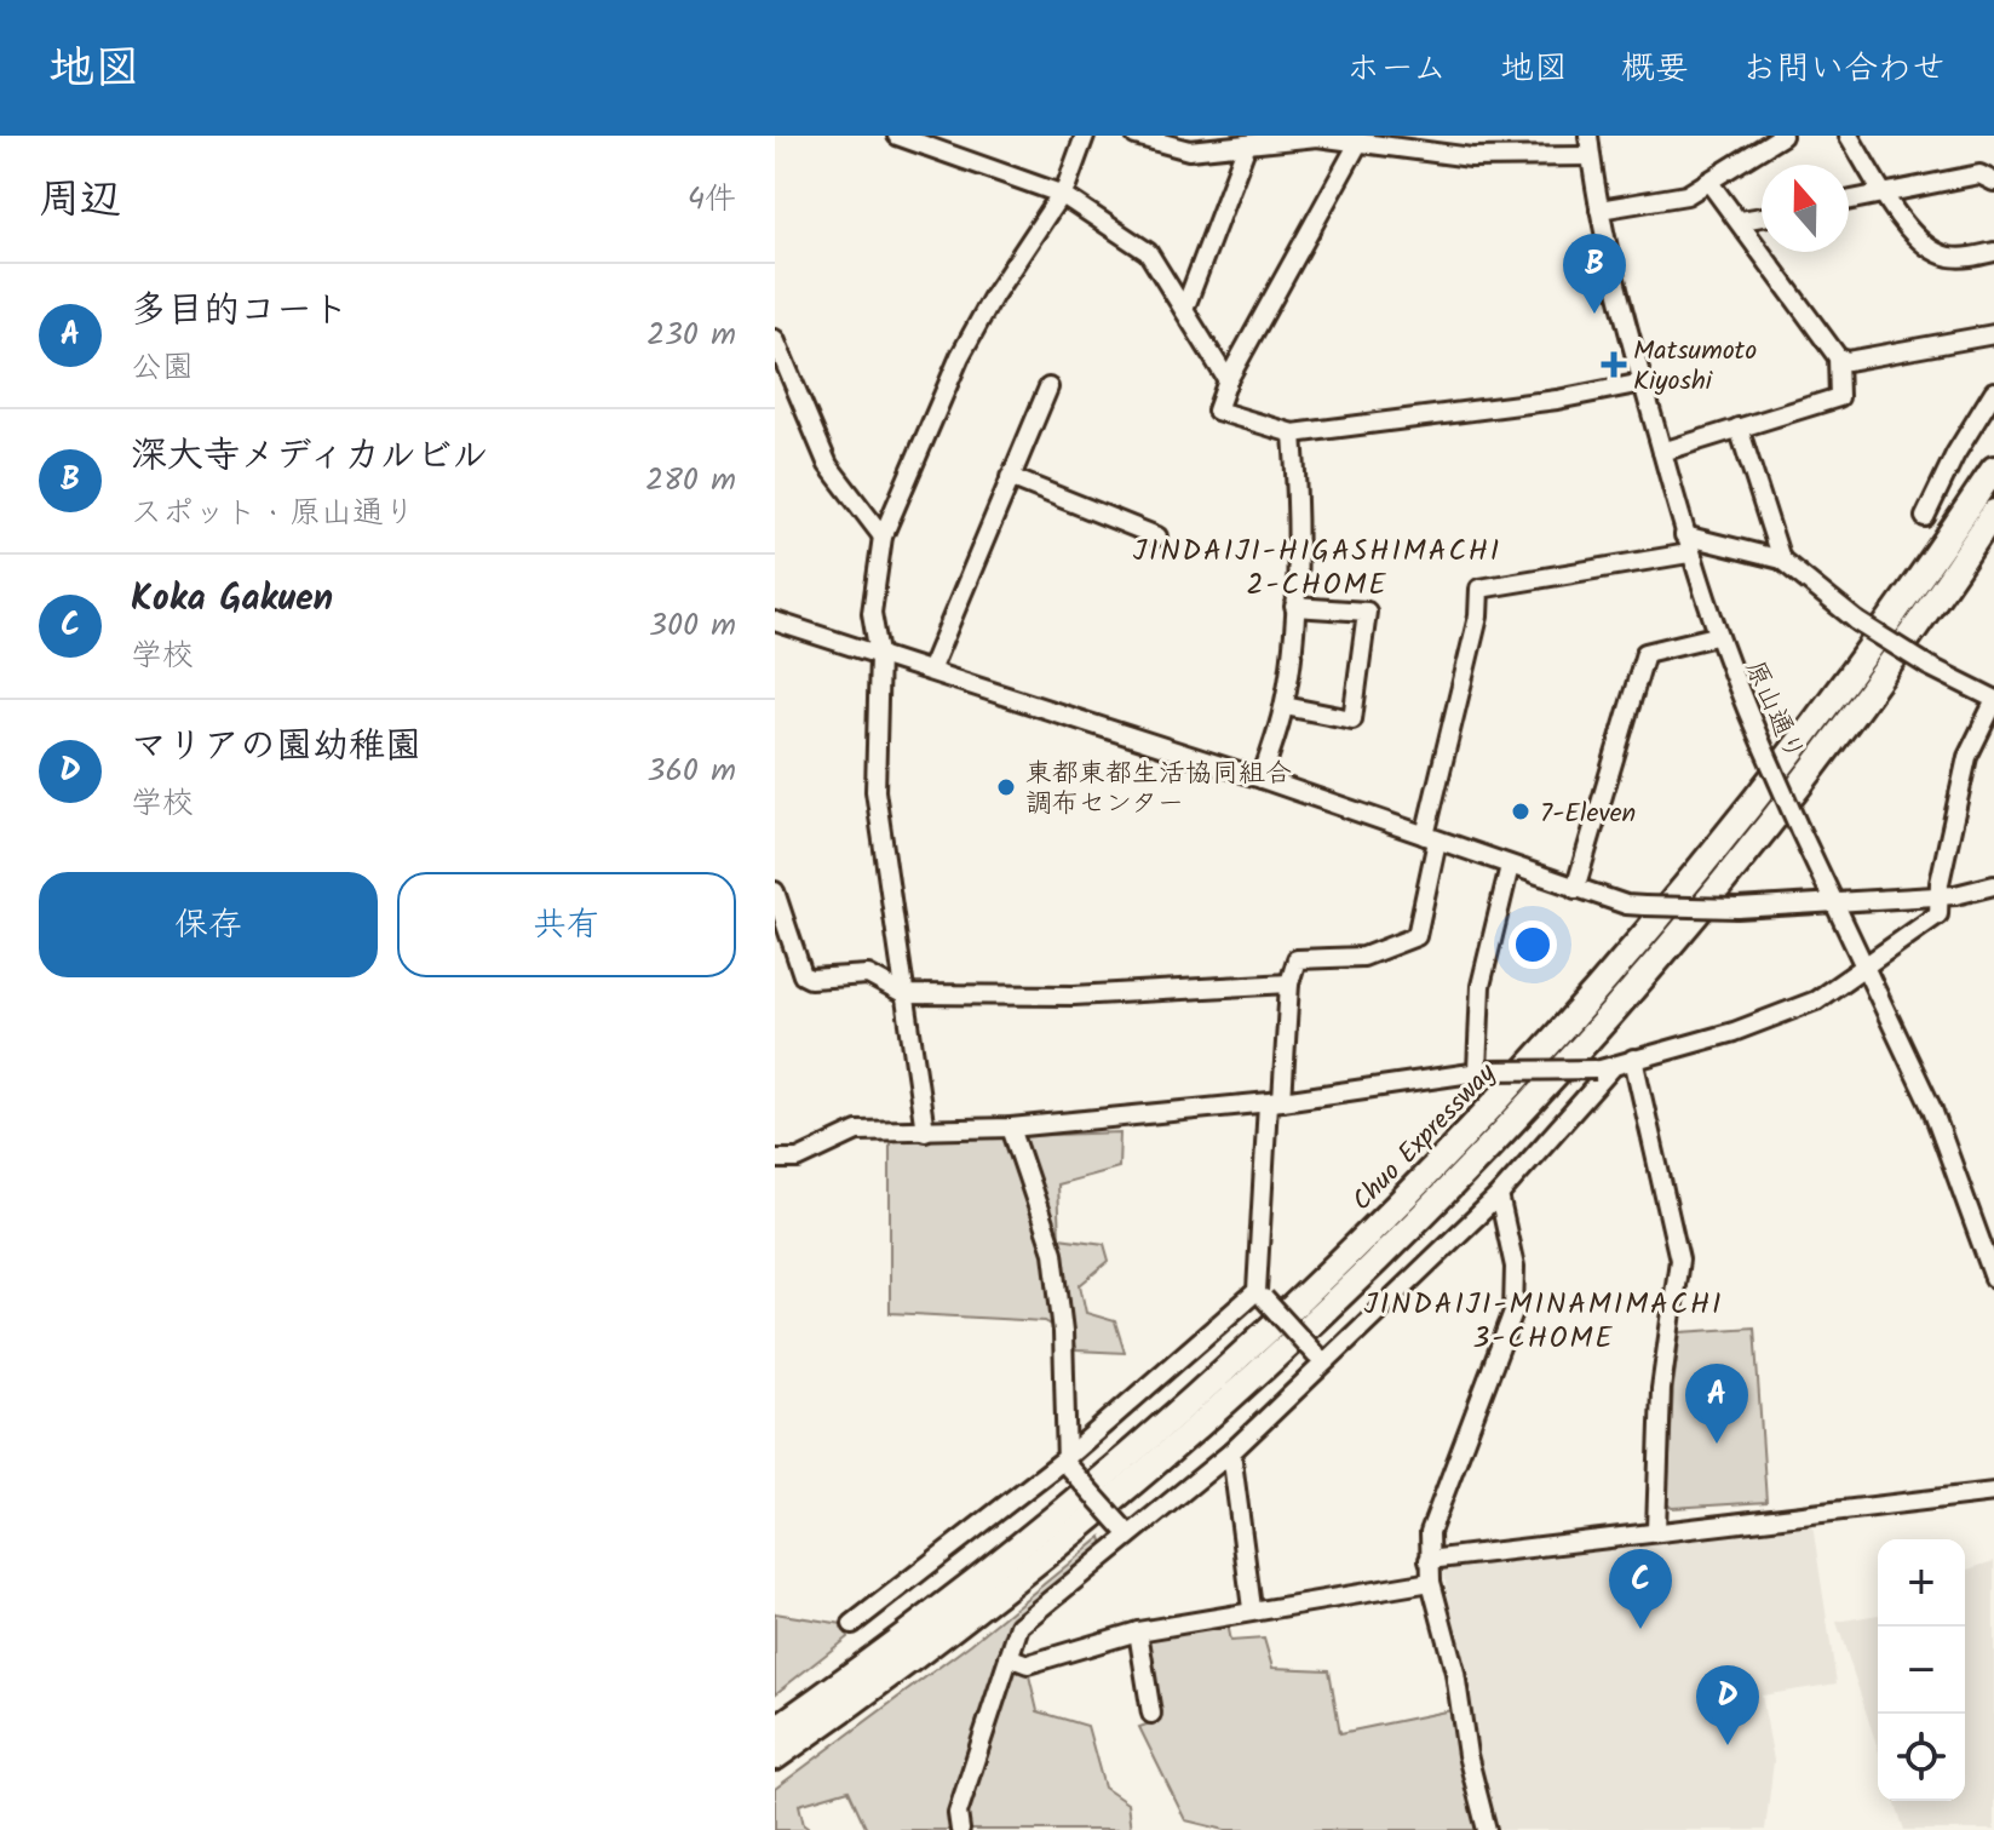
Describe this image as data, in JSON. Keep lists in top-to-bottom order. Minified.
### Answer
{"streets":{"highway":["Chuo Expressway"],"street":["原山通り"]},"districts":["JINDAIJI-HIGASHIMACHI 2-CHOME","JINDAIJI-MINAMIMACHI 3-CHOME"],"places":{"health":["Matsumoto Kiyoshi"],"other":["東都東都生活協同組合 調布センター","7-Eleven"]},"north":"top","page":{"header":"地図","nav":["ホーム","地図","概要","お問い合わせ"],"heading":["周辺","4件"],"pins":["B","A","C","D"],"list":[{"mark":"A","name":"多目的コート","note":"公園","value":"230 m"},{"mark":"B","name":"深大寺メディカルビル","note":"スポット · 原山通り","value":"280 m"},{"mark":"C","name":"Koka Gakuen","note":"学校","value":"300 m"},{"mark":"D","name":"マリアの園幼稚園","note":"学校","value":"360 m"}],"buttons":["保存","共有"],"map_buttons":["+","−"]}}
